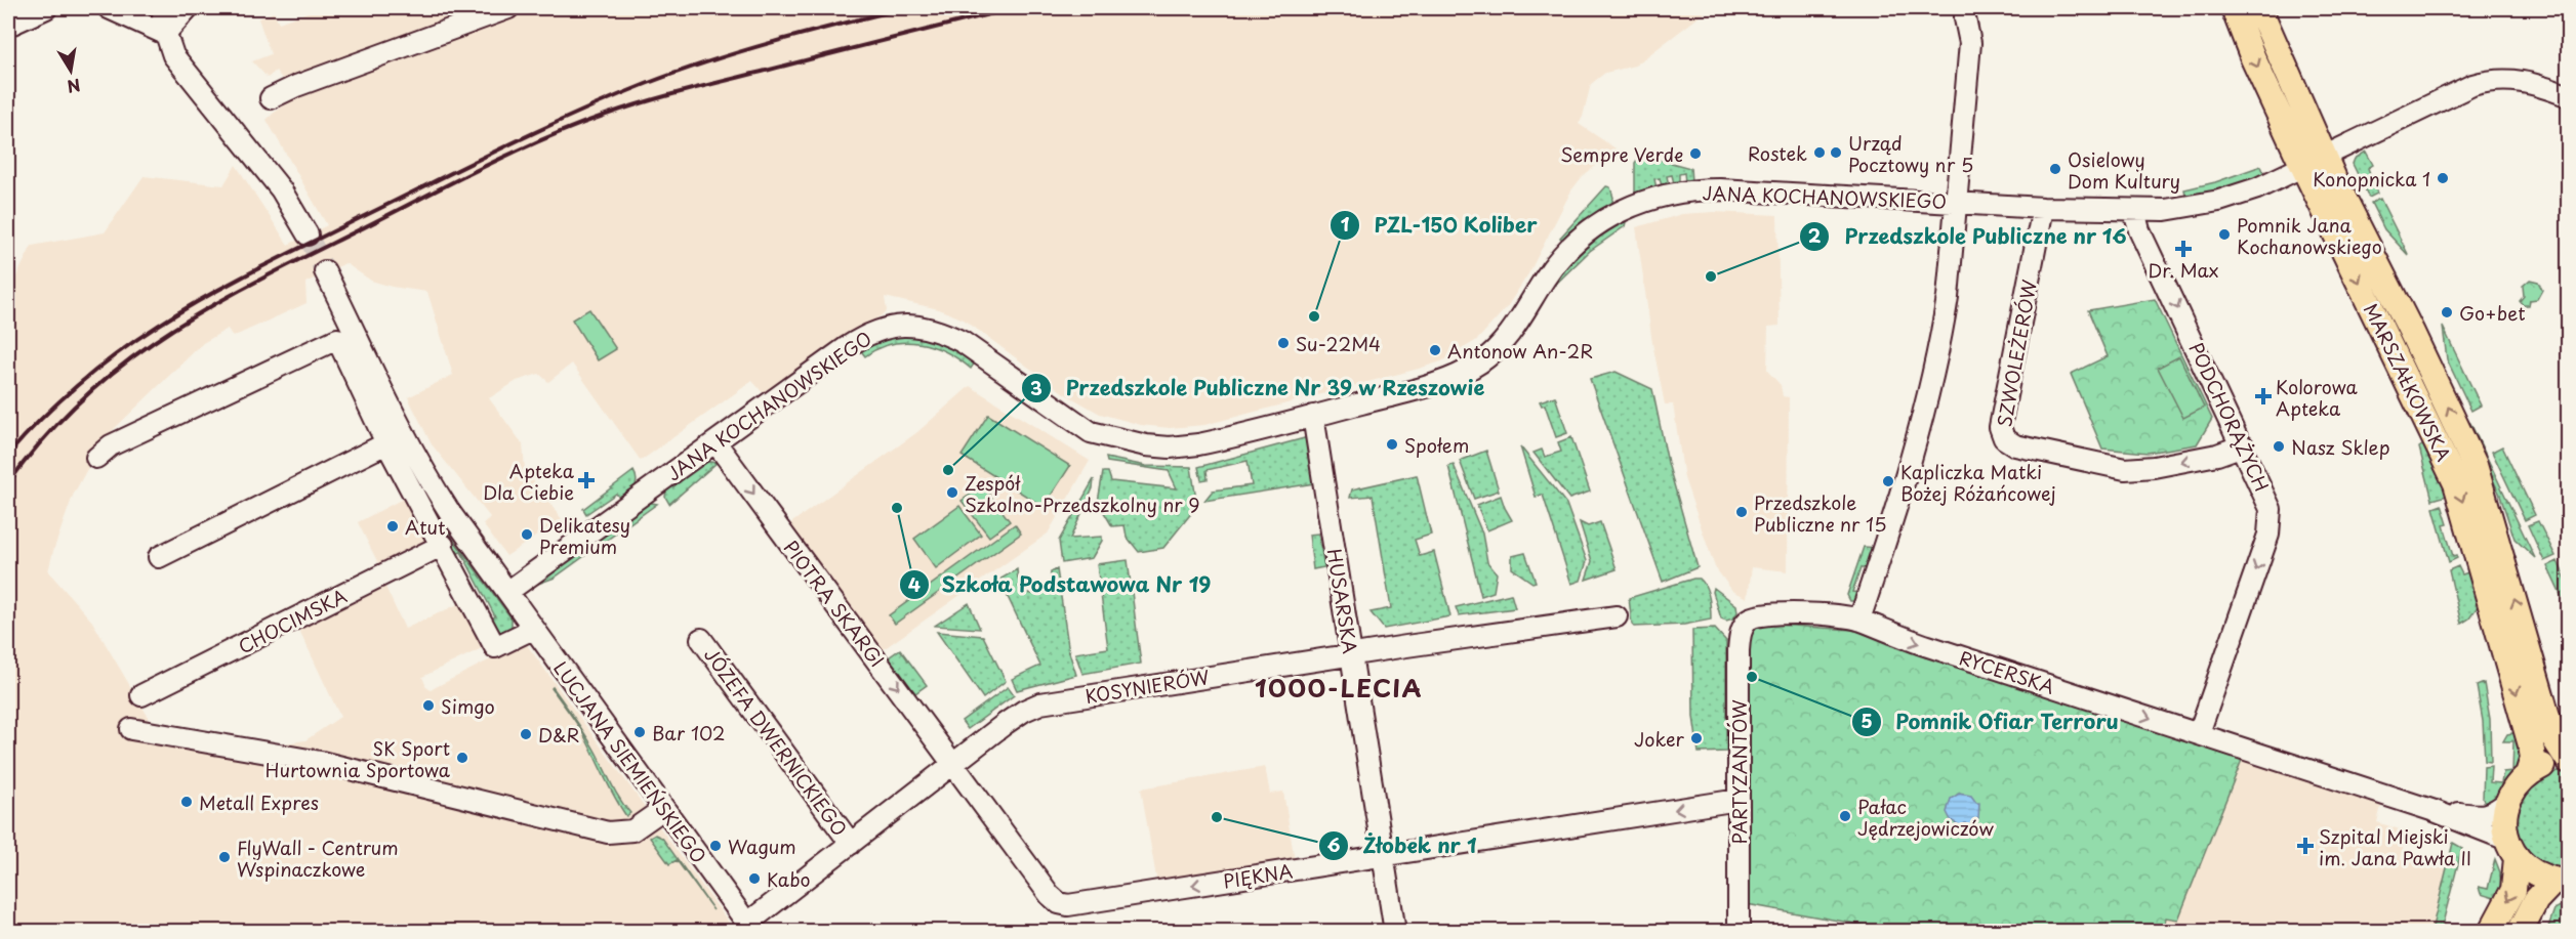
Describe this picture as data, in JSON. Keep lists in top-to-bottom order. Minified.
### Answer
{"streets":{"main road":["MARSZAŁKOWSKA"],"street":["JANA KOCHANOWSKIEGO","SZWOLEŻERÓW","PODCHORĄŻYCH","HUSARSKA","PIOTRA SKARGI","CHOCIMSKA","RYCERSKA","KOSYNIERÓW","JÓZEFA DWERNICKIEGO","LUCJANA SIEMIEŃSKIEGO","PARTYZANTÓW","PIĘKNA"]},"crossings":[["JANA KOCHANOWSKIEGO","SZWOLEŻERÓW"],["JANA KOCHANOWSKIEGO","MARSZAŁKOWSKA"],["JANA KOCHANOWSKIEGO","PODCHORĄŻYCH"],["JANA KOCHANOWSKIEGO","HUSARSKA"],["JANA KOCHANOWSKIEGO","PIOTRA SKARGI"],["JANA KOCHANOWSKIEGO","LUCJANA SIEMIEŃSKIEGO"],["SZWOLEŻERÓW","PODCHORĄŻYCH"],["PODCHORĄŻYCH","RYCERSKA"],["HUSARSKA","KOSYNIERÓW"],["HUSARSKA","PIĘKNA"],["PIOTRA SKARGI","KOSYNIERÓW"],["PIOTRA SKARGI","PIĘKNA"],["RYCERSKA","PARTYZANTÓW"],["KOSYNIERÓW","JÓZEFA DWERNICKIEGO"],["KOSYNIERÓW","LUCJANA SIEMIEŃSKIEGO"],["PARTYZANTÓW","PIĘKNA"]],"one_way":["PODCHORĄŻYCH","PIOTRA SKARGI","RYCERSKA","PIĘKNA"],"districts":["1000-LECIA"],"places":{"other":["Rostek","Urząd Pocztowy nr 5","Sempre Verde","Osielowy Dom Kultury","Konopnicka 1","Pomnik Jana Kochanowskiego","Przedszkole Publiczne nr 16","Go+bet","PZL-150 Koliber","Su-22M4","Antonow An-2R","Społem","Nasz Sklep","Przedszkole Publiczne Nr 39 w Rzeszowie","Kapliczka Matki Bożej Różańcowej","Zespół Szkolno-Przedszkolny nr 9","Szkoła Podstawowa Nr 19","Przedszkole Publiczne nr 15","Atut","Delikatesy Premium","Pomnik Ofiar Terroru","Simgo","Bar 102","D&R","Joker","SK Sport Hurtownia Sportowa","Metall Expres","Pałac Jędrzejowiczów","Żłobek nr 1","Wagum","FlyWall - Centrum Wspinaczkowe","Kabo"],"health":["Dr. Max","Kolorowa Apteka","Apteka Dla Ciebie","Szpital Miejski im. Jana Pawła II"]},"north":"bottom"}
